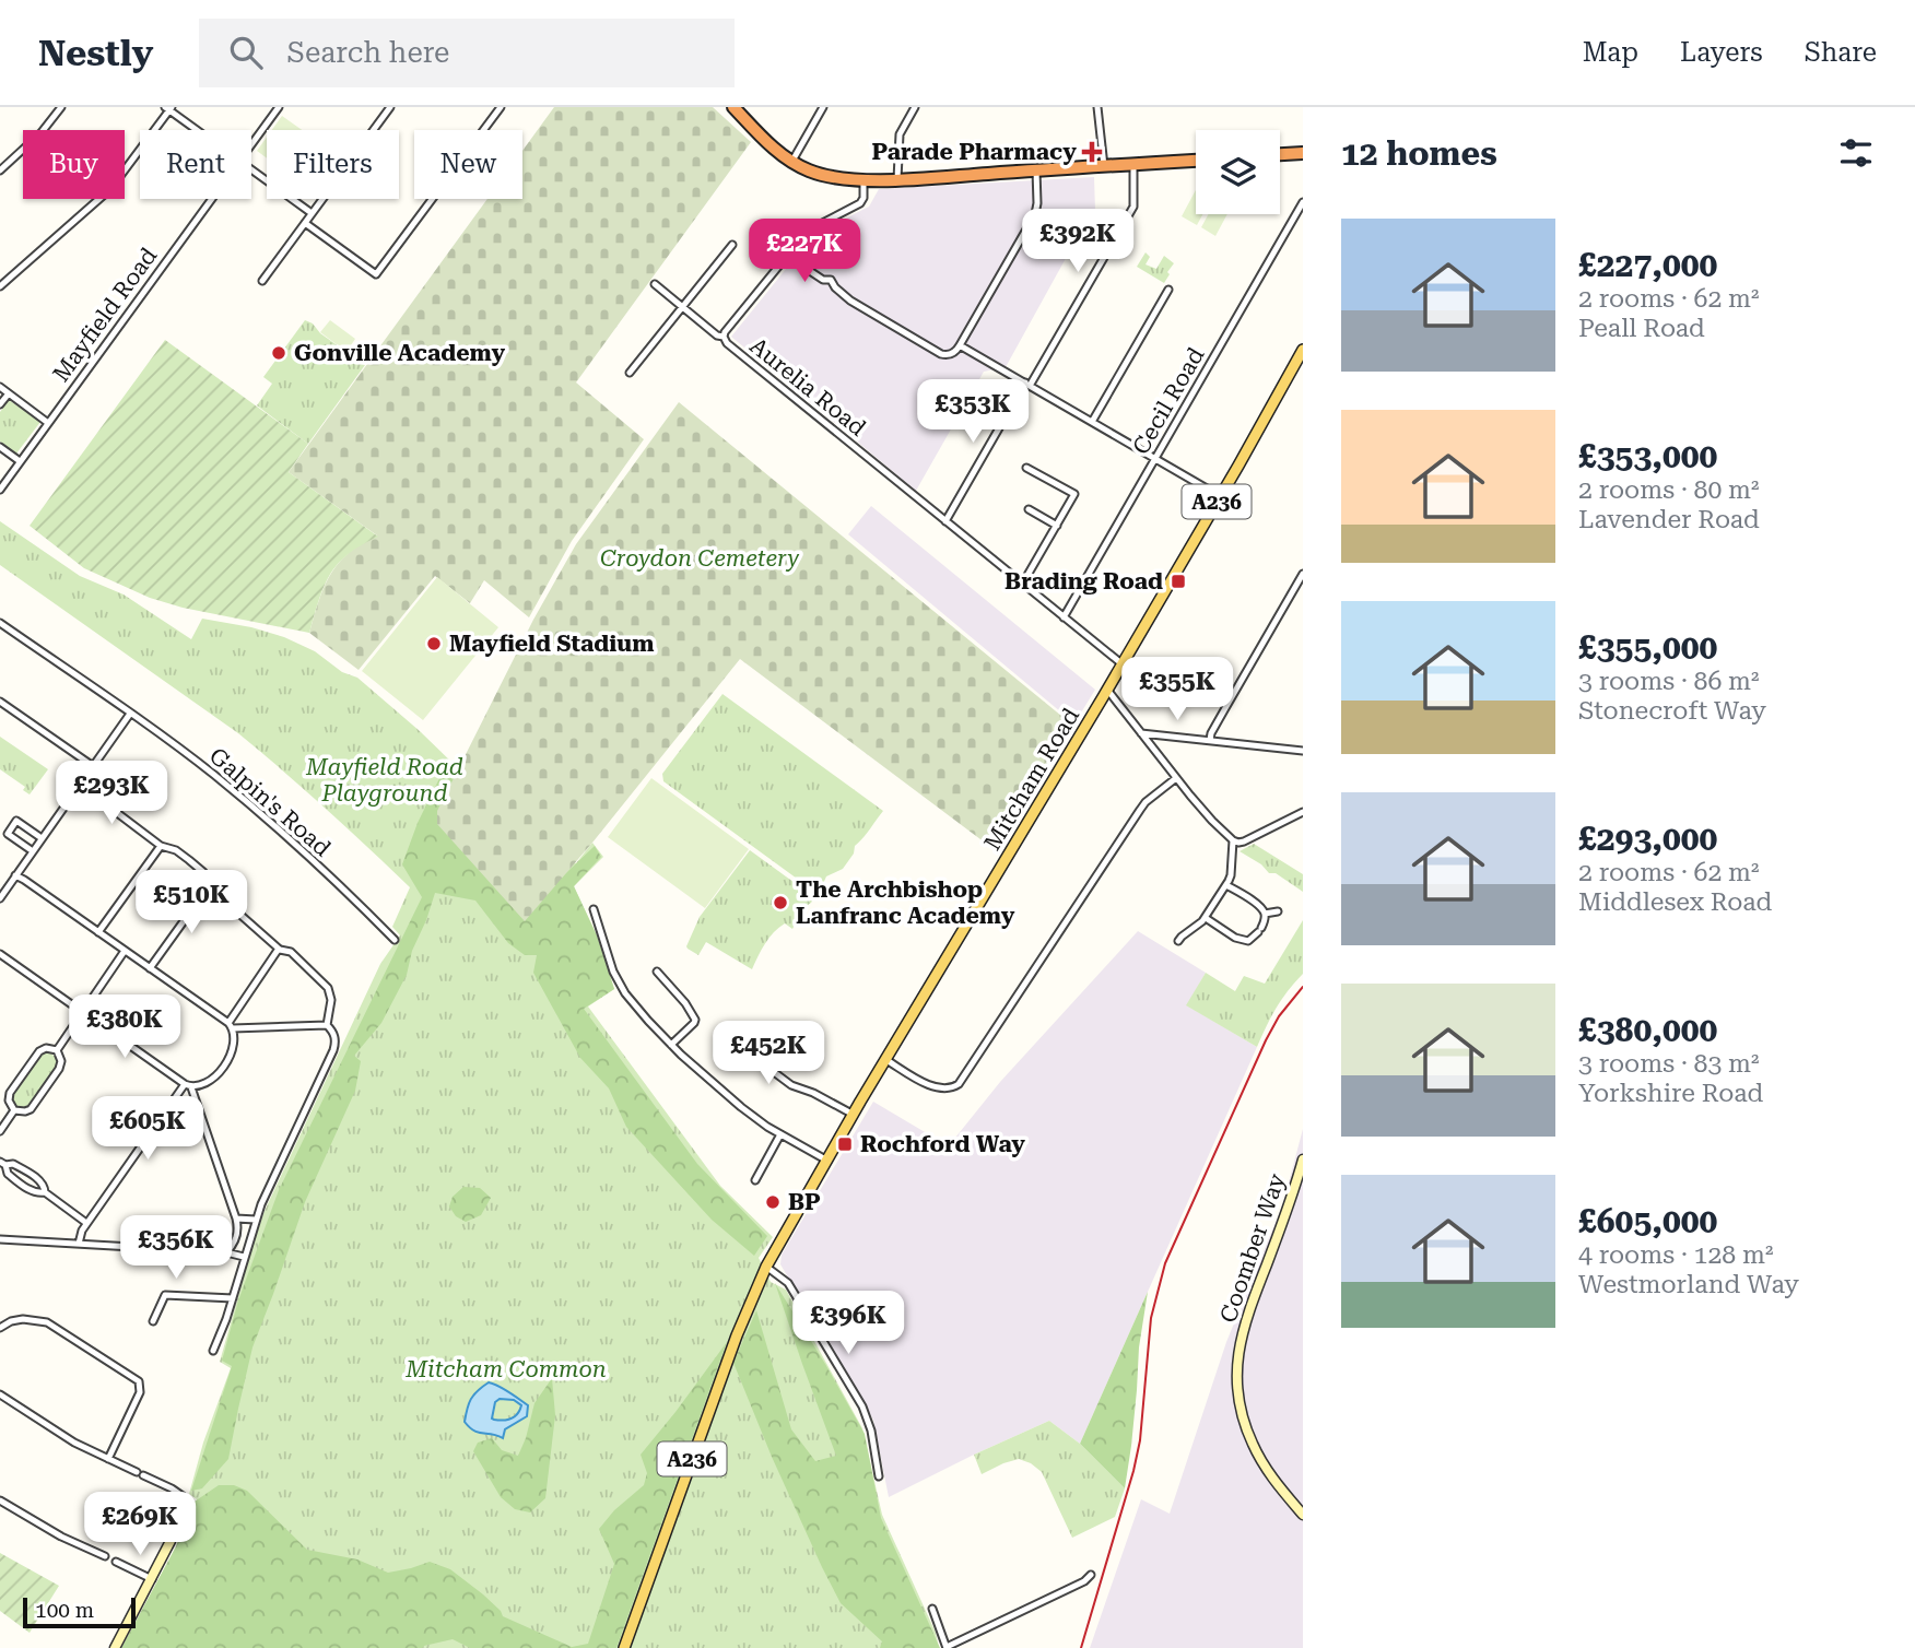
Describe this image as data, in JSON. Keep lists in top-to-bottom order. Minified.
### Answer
{"streets":{"main road":["A236","Mitcham Road"],"street":["Mayfield Road","Aurelia Road","Cecil Road","Galpin's Road","Coomber Way"]},"crossings":[["Aurelia Road","Cecil Road"],["Aurelia Road","Mitcham Road"],["A236","Mitcham Road"]],"parks":["Croydon Cemetery","Mayfield Road Playground","Mitcham Common"],"places":{"health":["Parade Pharmacy"],"other":["Gonville Academy","Mayfield Stadium","The Archbishop Lanfranc Academy","BP"],"transit":["Brading Road","Rochford Way"]},"scale_bar":"100 m","page":{"header":"Nestly","search":"Search here","nav":["Map","Layers","Share"],"heading":"12 homes","chip":["Buy","Rent","Filters","New"],"list":[{"name":"£227,000","note":"2 rooms · 62 m² · Peall Road"},{"name":"£353,000","note":"2 rooms · 80 m² · Lavender Road"},{"name":"£355,000","note":"3 rooms · 86 m² · Stonecroft Way"},{"name":"£293,000","note":"2 rooms · 62 m² · Middlesex Road"},{"name":"£380,000","note":"3 rooms · 83 m² · Yorkshire Road"},{"name":"£605,000","note":"4 rooms · 128 m² · Westmorland Way"}],"price":["£392K","£227K","£353K","£355K","£293K","£510K","£380K","£452K","£605K","£356K","£396K","£269K"],"scale":"100 m"}}
